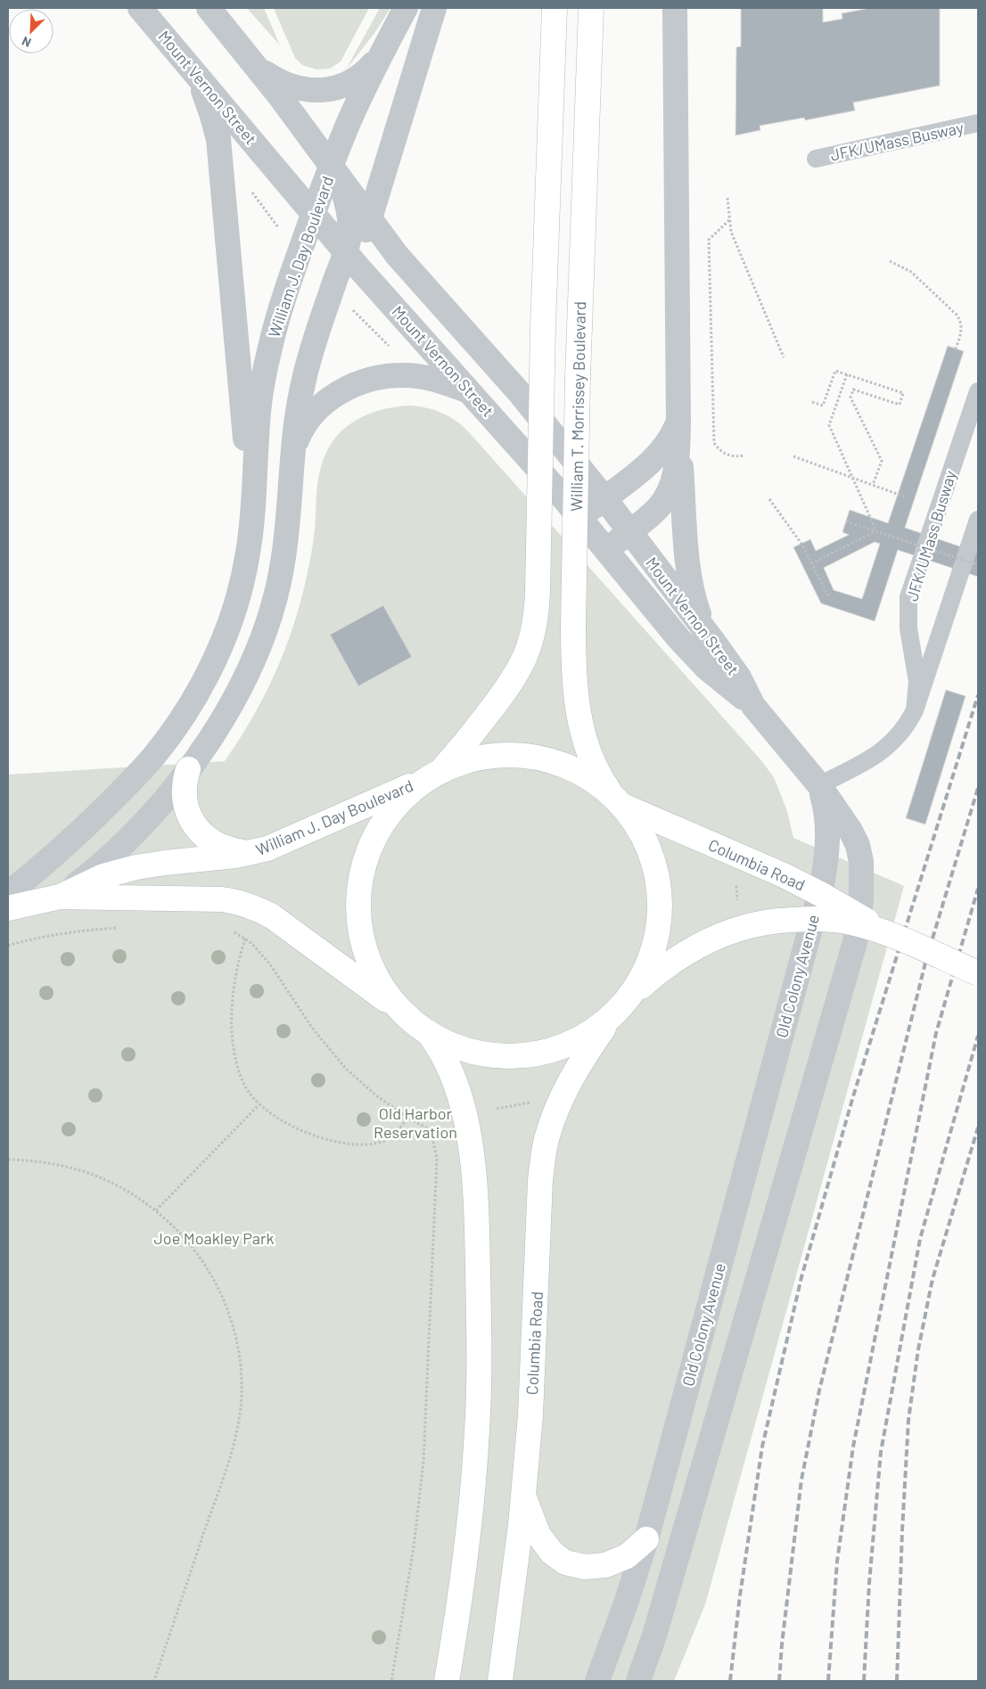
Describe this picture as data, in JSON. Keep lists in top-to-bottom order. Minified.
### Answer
{"streets":{"main road":["William J. Day Boulevard","William T. Morrissey Boulevard","Columbia Road"],"street":["Mount Vernon Street","Old Colony Avenue"],"lane":["JFK/UMass Busway"]},"crossings":[["Mount Vernon Street","JFK/UMass Busway"],["Mount Vernon Street","William J. Day Boulevard"],["Mount Vernon Street","William T. Morrissey Boulevard"],["Mount Vernon Street","Old Colony Avenue"],["JFK/UMass Busway","Old Colony Avenue"],["William J. Day Boulevard","William T. Morrissey Boulevard"],["William J. Day Boulevard","Columbia Road"],["William T. Morrissey Boulevard","Columbia Road"]],"parks":["Old Harbor Reservation","Joe Moakley Park"],"north":"bottom left"}
